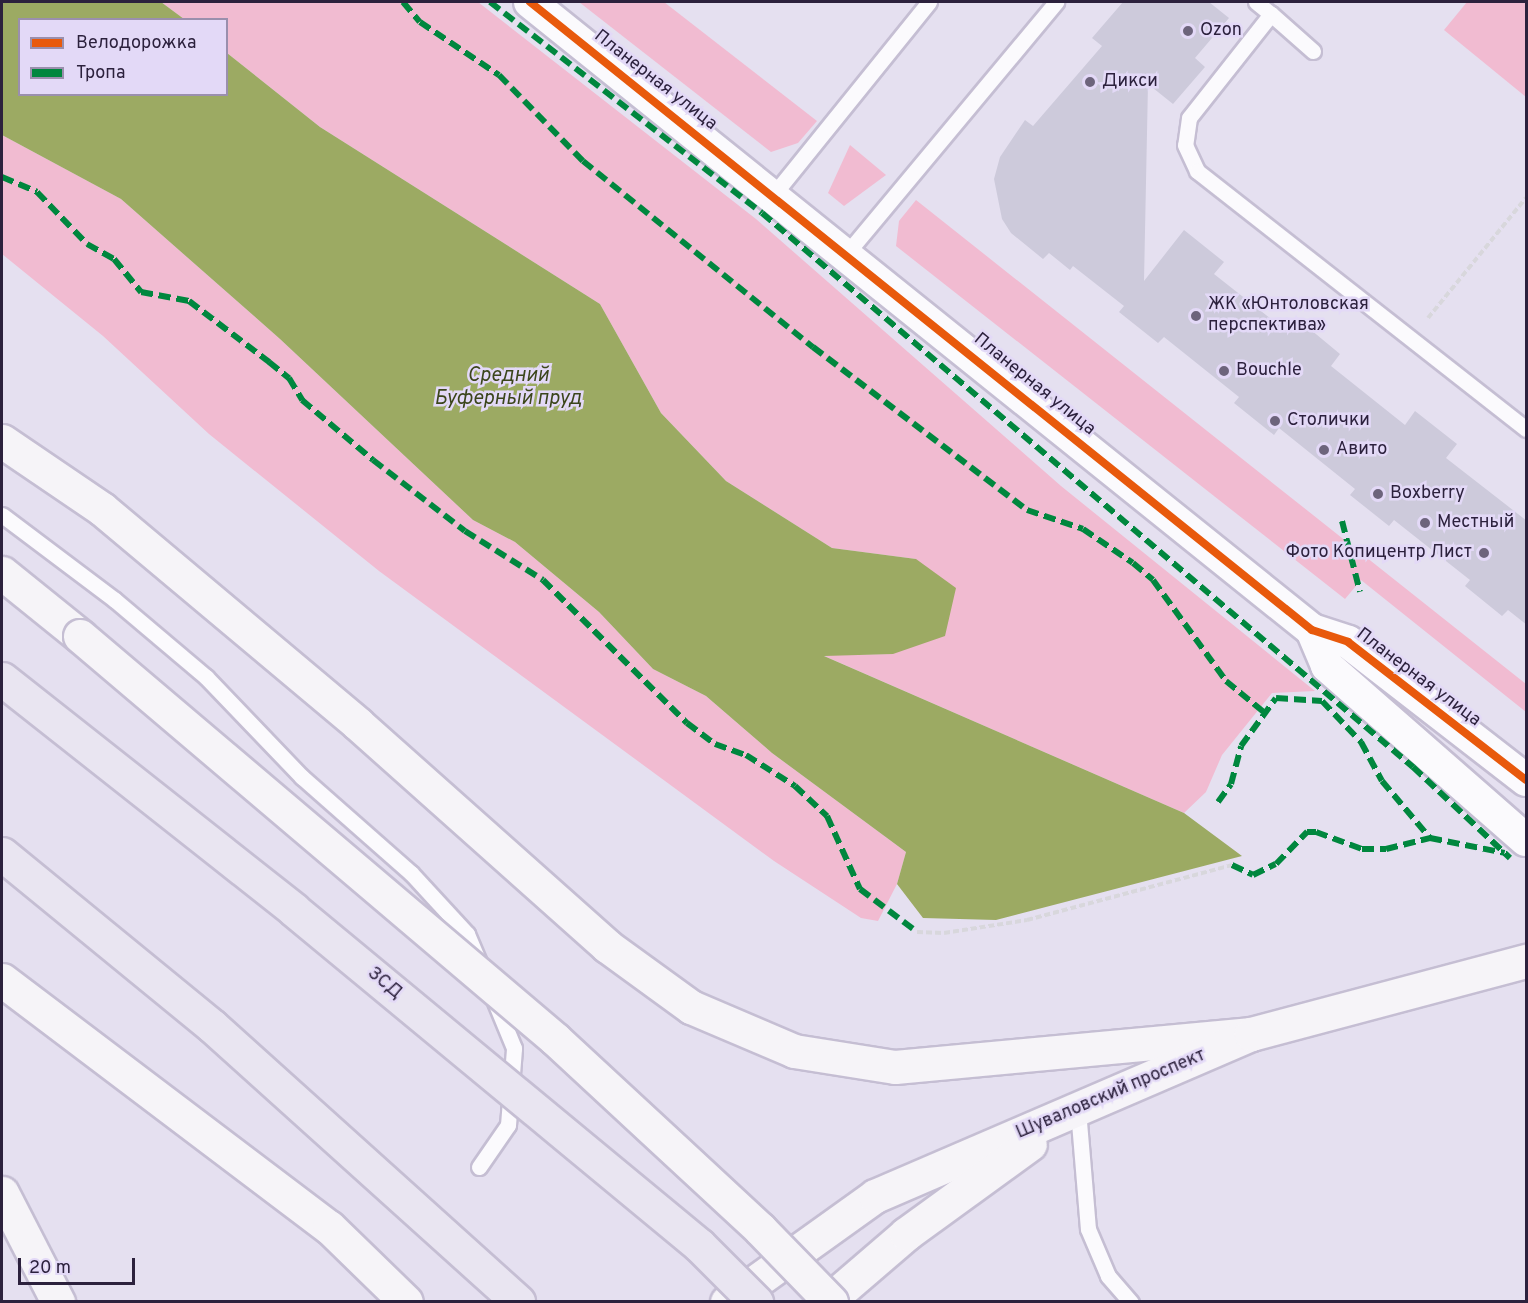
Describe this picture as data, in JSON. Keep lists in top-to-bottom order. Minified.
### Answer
{"streets":{"highway":["ЗСД"],"main road":["Шуваловский проспект"],"street":["Планерная улица"]},"water":["Средний Буферный пруд"],"places":["Ozon","Дикси","ЖК «Юнтоловская перспектива»","Bouchle","Столички","Авито","Boxberry","Местный","Фото Копицентр Лист"],"legend":["Велодорожка","Тропа"],"scale_bar":"20 m"}
